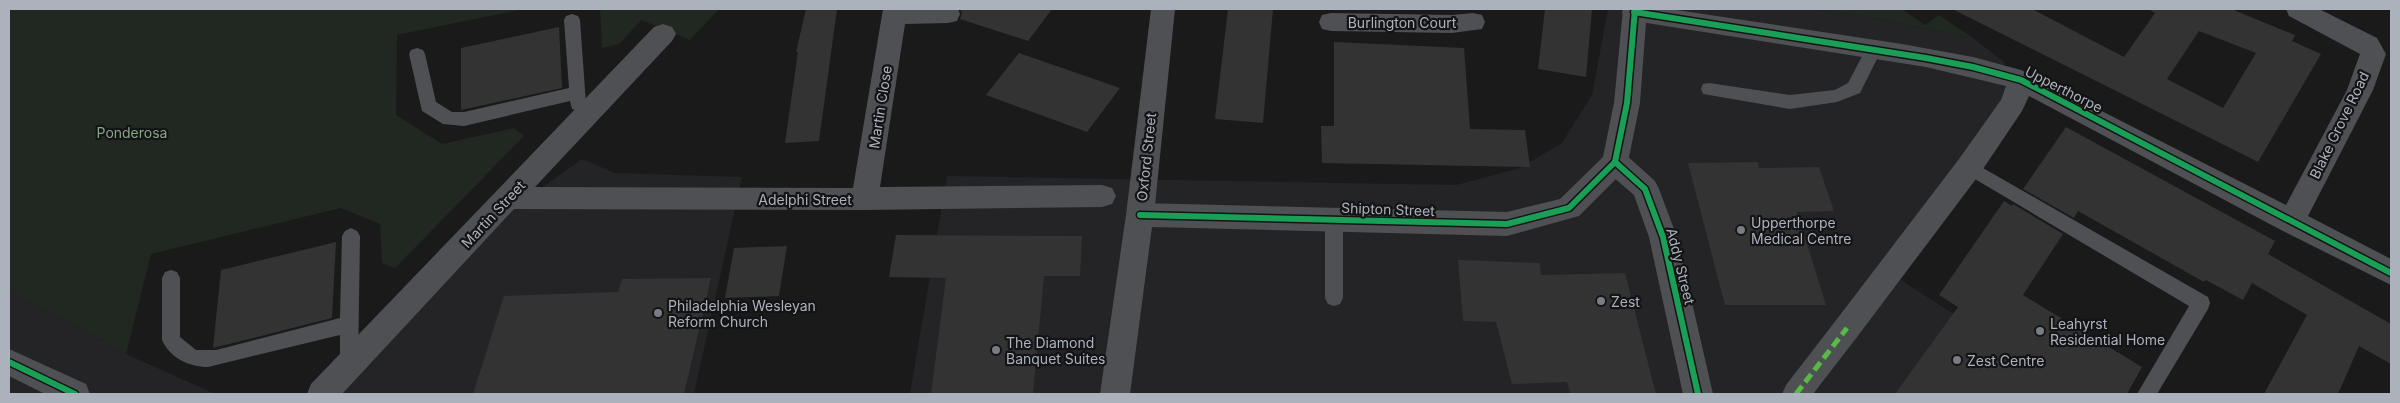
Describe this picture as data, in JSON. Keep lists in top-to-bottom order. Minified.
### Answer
{"streets":{"street":["Burlington Court","Upperthorpe","Martin Close","Blake Grove Road","Oxford Street","Adelphi Street","Shipton Street","Martin Street","Addy Street"]},"crossings":[["Upperthorpe","Blake Grove Road"],["Martin Close","Adelphi Street"],["Oxford Street","Shipton Street"],["Adelphi Street","Martin Street"],["Shipton Street","Addy Street"]],"parks":["Ponderosa"],"places":["Upperthorpe Medical Centre","Zest","Philadelphia Wesleyan Reform Church","Leahyrst Residential Home","The Diamond Banquet Suites","Zest Centre"]}
